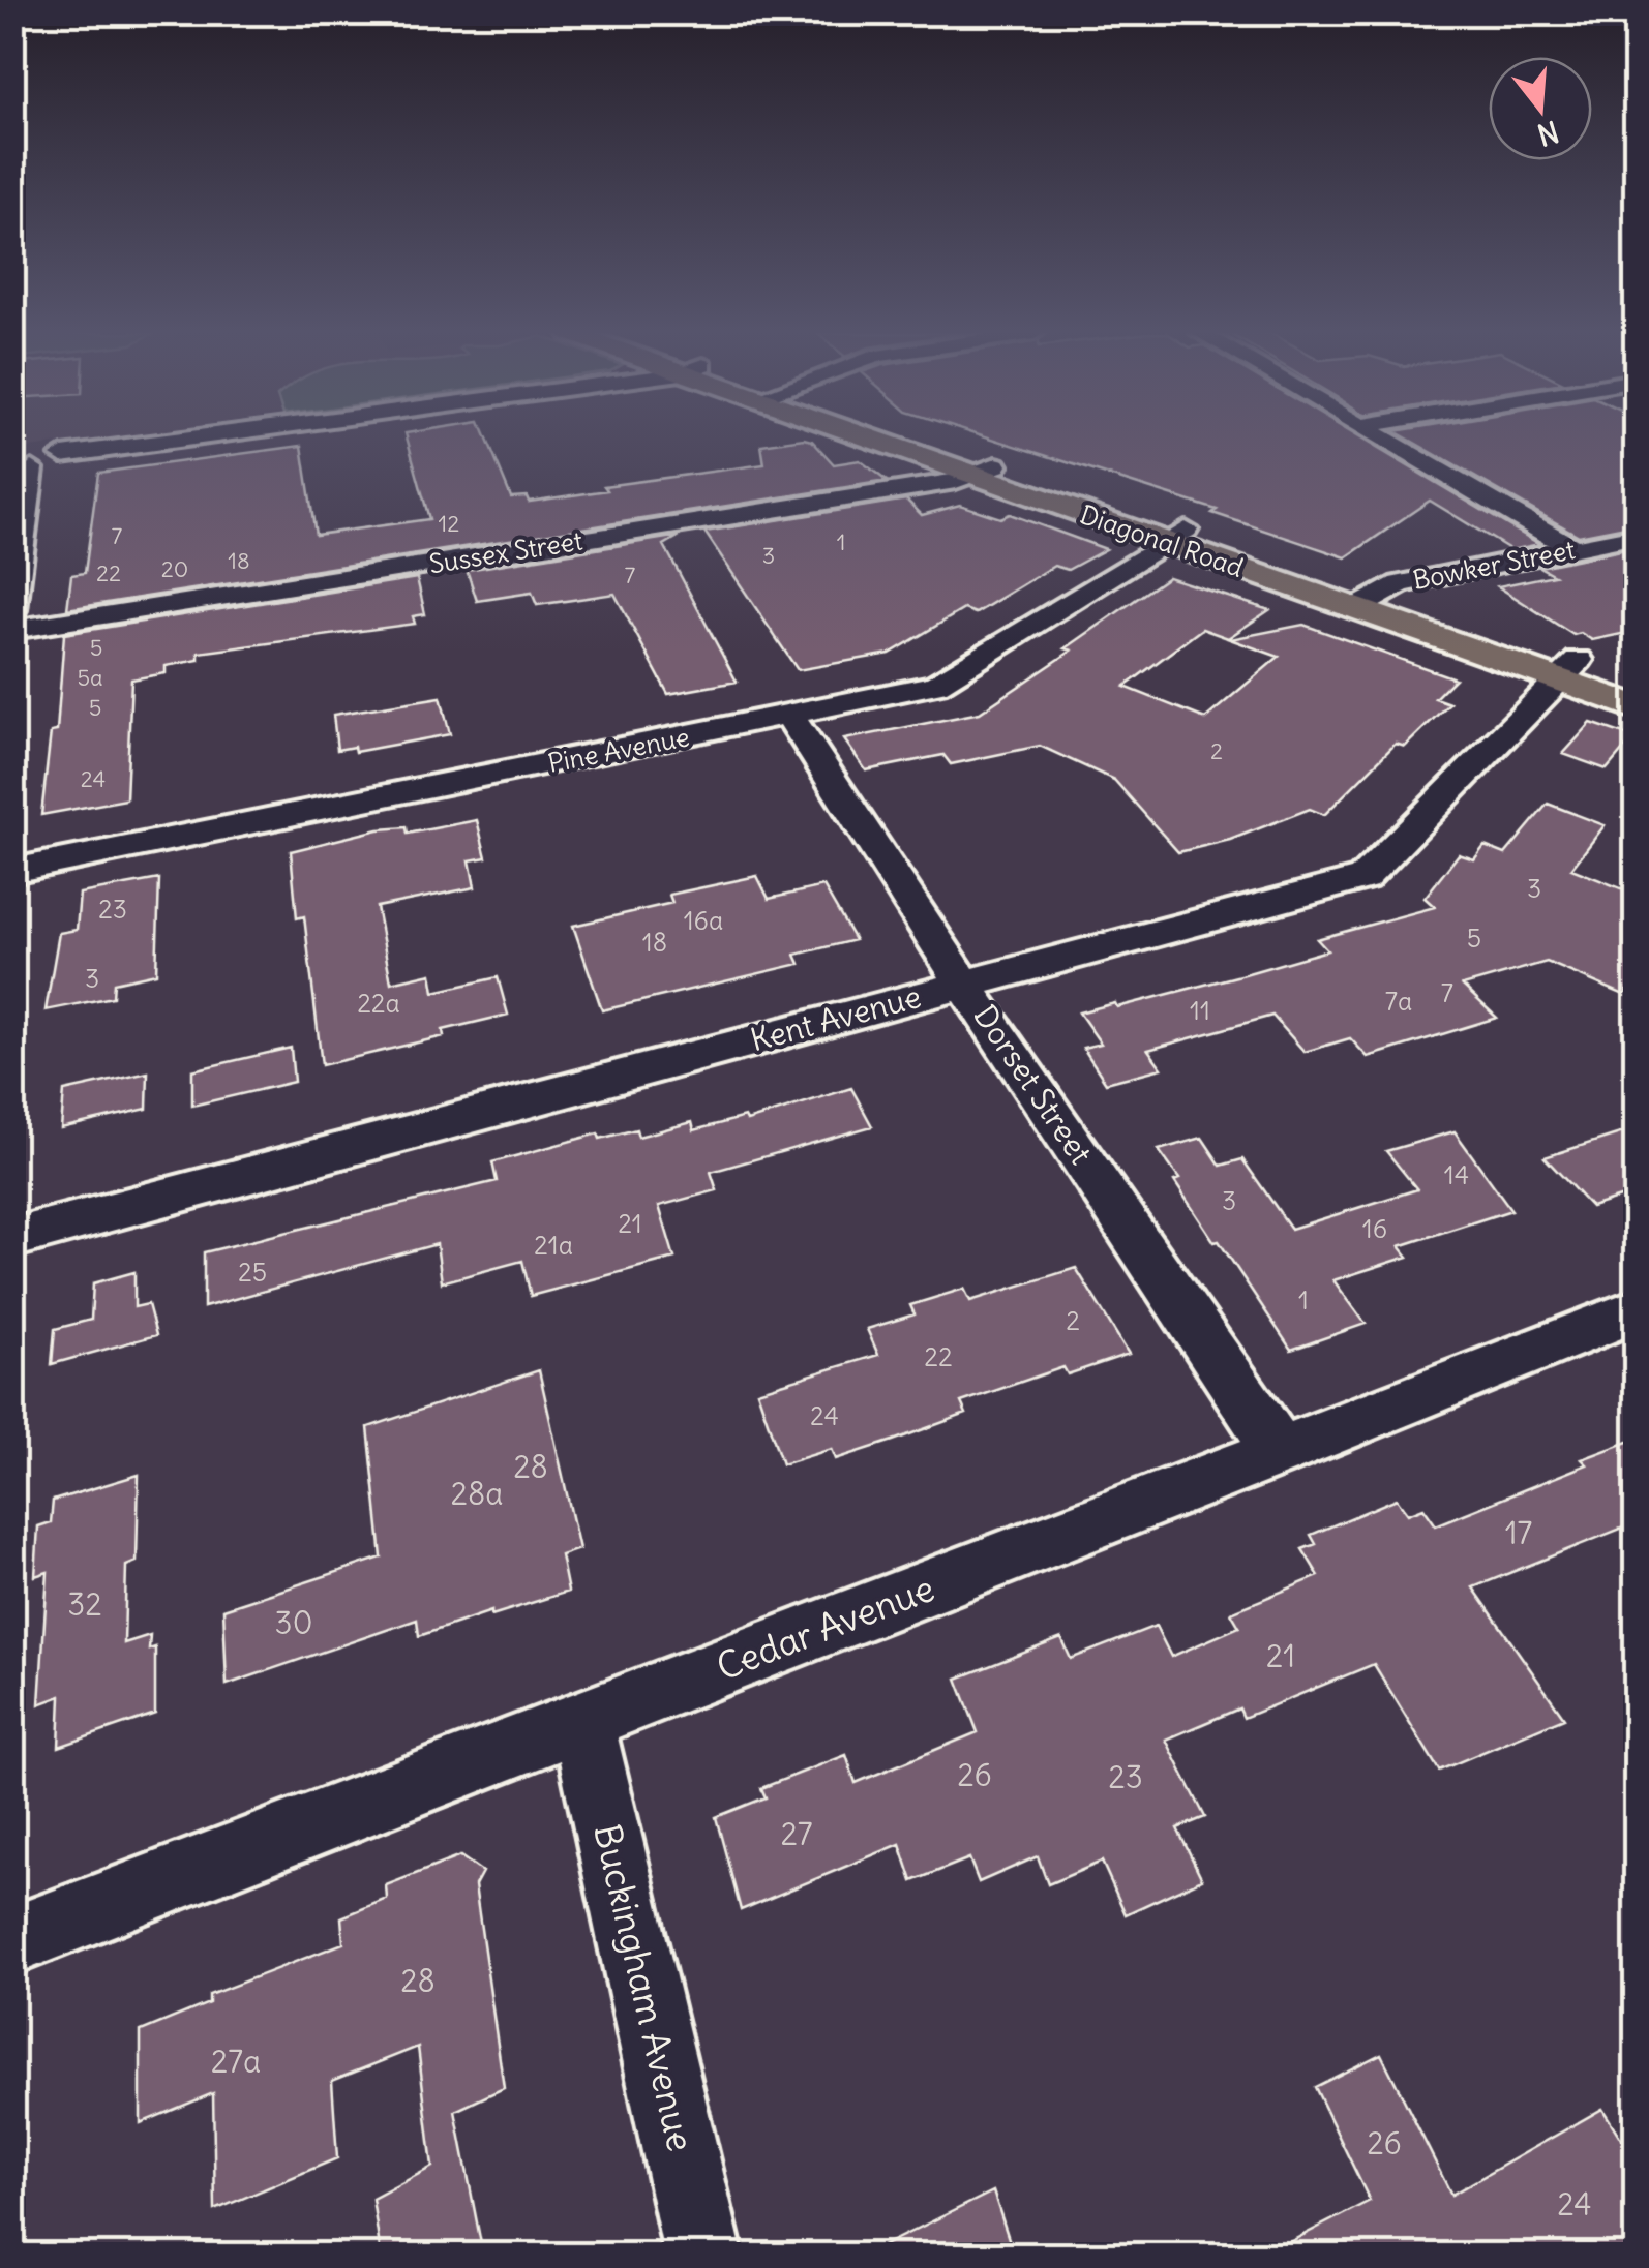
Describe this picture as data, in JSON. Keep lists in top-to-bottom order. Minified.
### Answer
{"streets":{"main road":["Diagonal Road"],"street":["Sussex Street","Bowker Street","Pine Avenue","Kent Avenue","Dorset Street","Cedar Avenue","Buckingham Avenue"]},"crossings":[["Diagonal Road","Sussex Street"],["Diagonal Road","Bowker Street"],["Diagonal Road","Pine Avenue"],["Diagonal Road","Kent Avenue"],["Pine Avenue","Dorset Street"],["Kent Avenue","Dorset Street"],["Dorset Street","Cedar Avenue"],["Cedar Avenue","Buckingham Avenue"]],"house_numbers":["12","7","1","3","18","20","22","7","5","5a","5","2","24","3","23","16a","5","18","3","7","7a","22a","11","14","3","21","16","21a","25","1","2","22","24","28","28a","17","32","30","21","26","23","27","28","27a","26","24"],"north":"bottom"}
